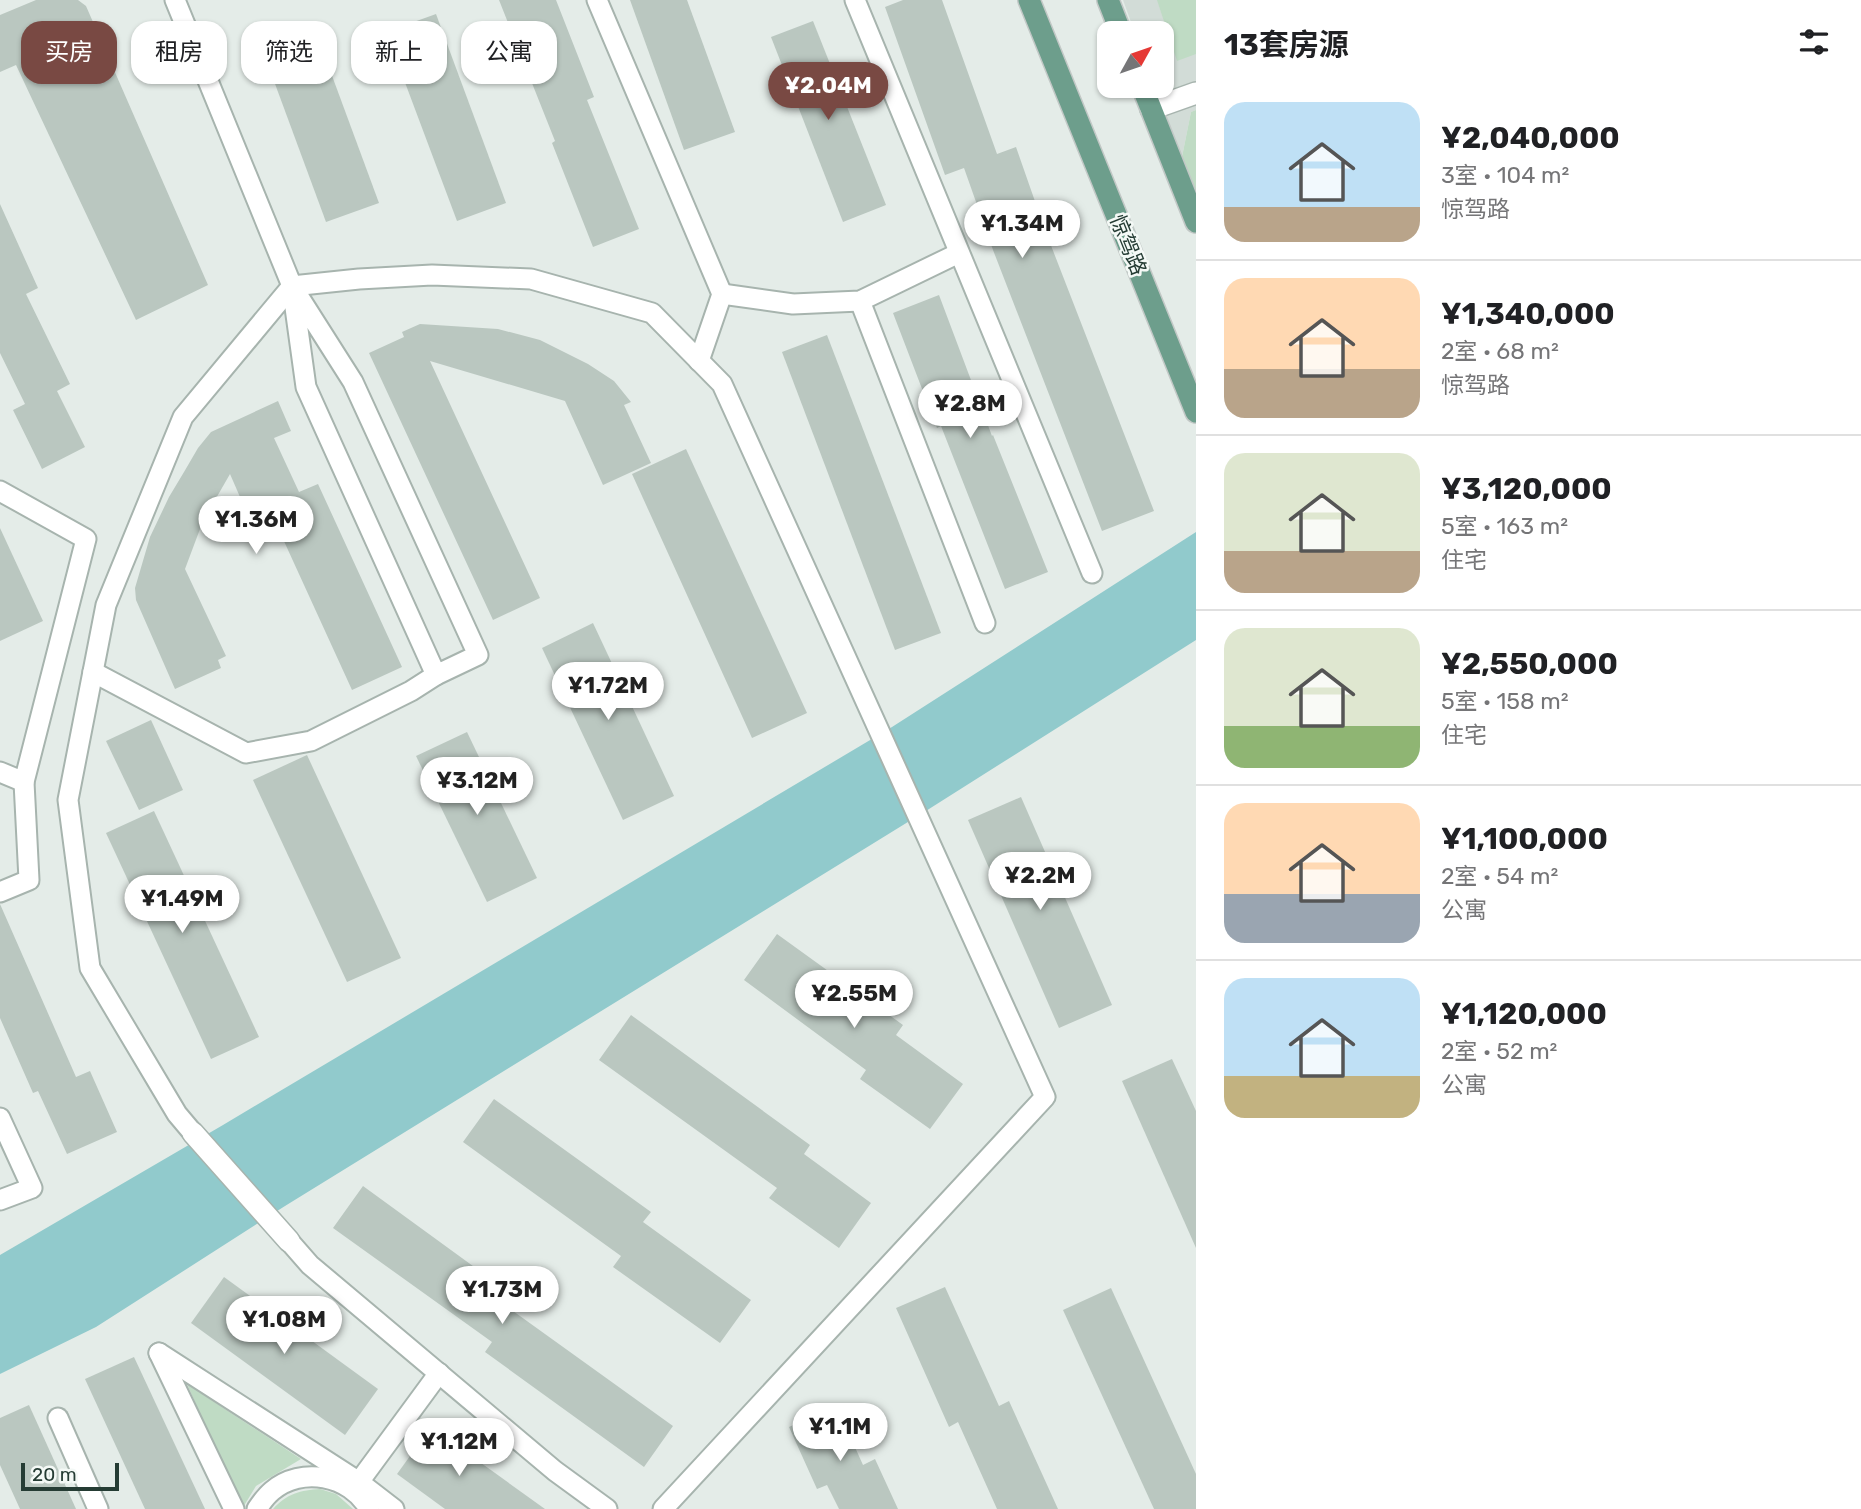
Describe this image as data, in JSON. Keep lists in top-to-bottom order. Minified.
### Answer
{"streets":{"main road":["惊驾路"]},"scale_bar":"20 m","north":"top right","page":{"heading":"13套房源","chip":["买房","租房","筛选","新上","公寓"],"price":["¥2.04M","¥1.34M","¥2.8M","¥1.36M","¥1.72M","¥3.12M","¥2.2M","¥1.49M","¥2.55M","¥1.73M","¥1.08M","¥1.1M","¥1.12M"],"list":[{"name":"¥2,040,000","note":"3室 · 104 m² · 惊驾路"},{"name":"¥1,340,000","note":"2室 · 68 m² · 惊驾路"},{"name":"¥3,120,000","note":"5室 · 163 m² · 住宅"},{"name":"¥2,550,000","note":"5室 · 158 m² · 住宅"},{"name":"¥1,100,000","note":"2室 · 54 m² · 公寓"},{"name":"¥1,120,000","note":"2室 · 52 m² · 公寓"}],"scale":"20 m"}}
